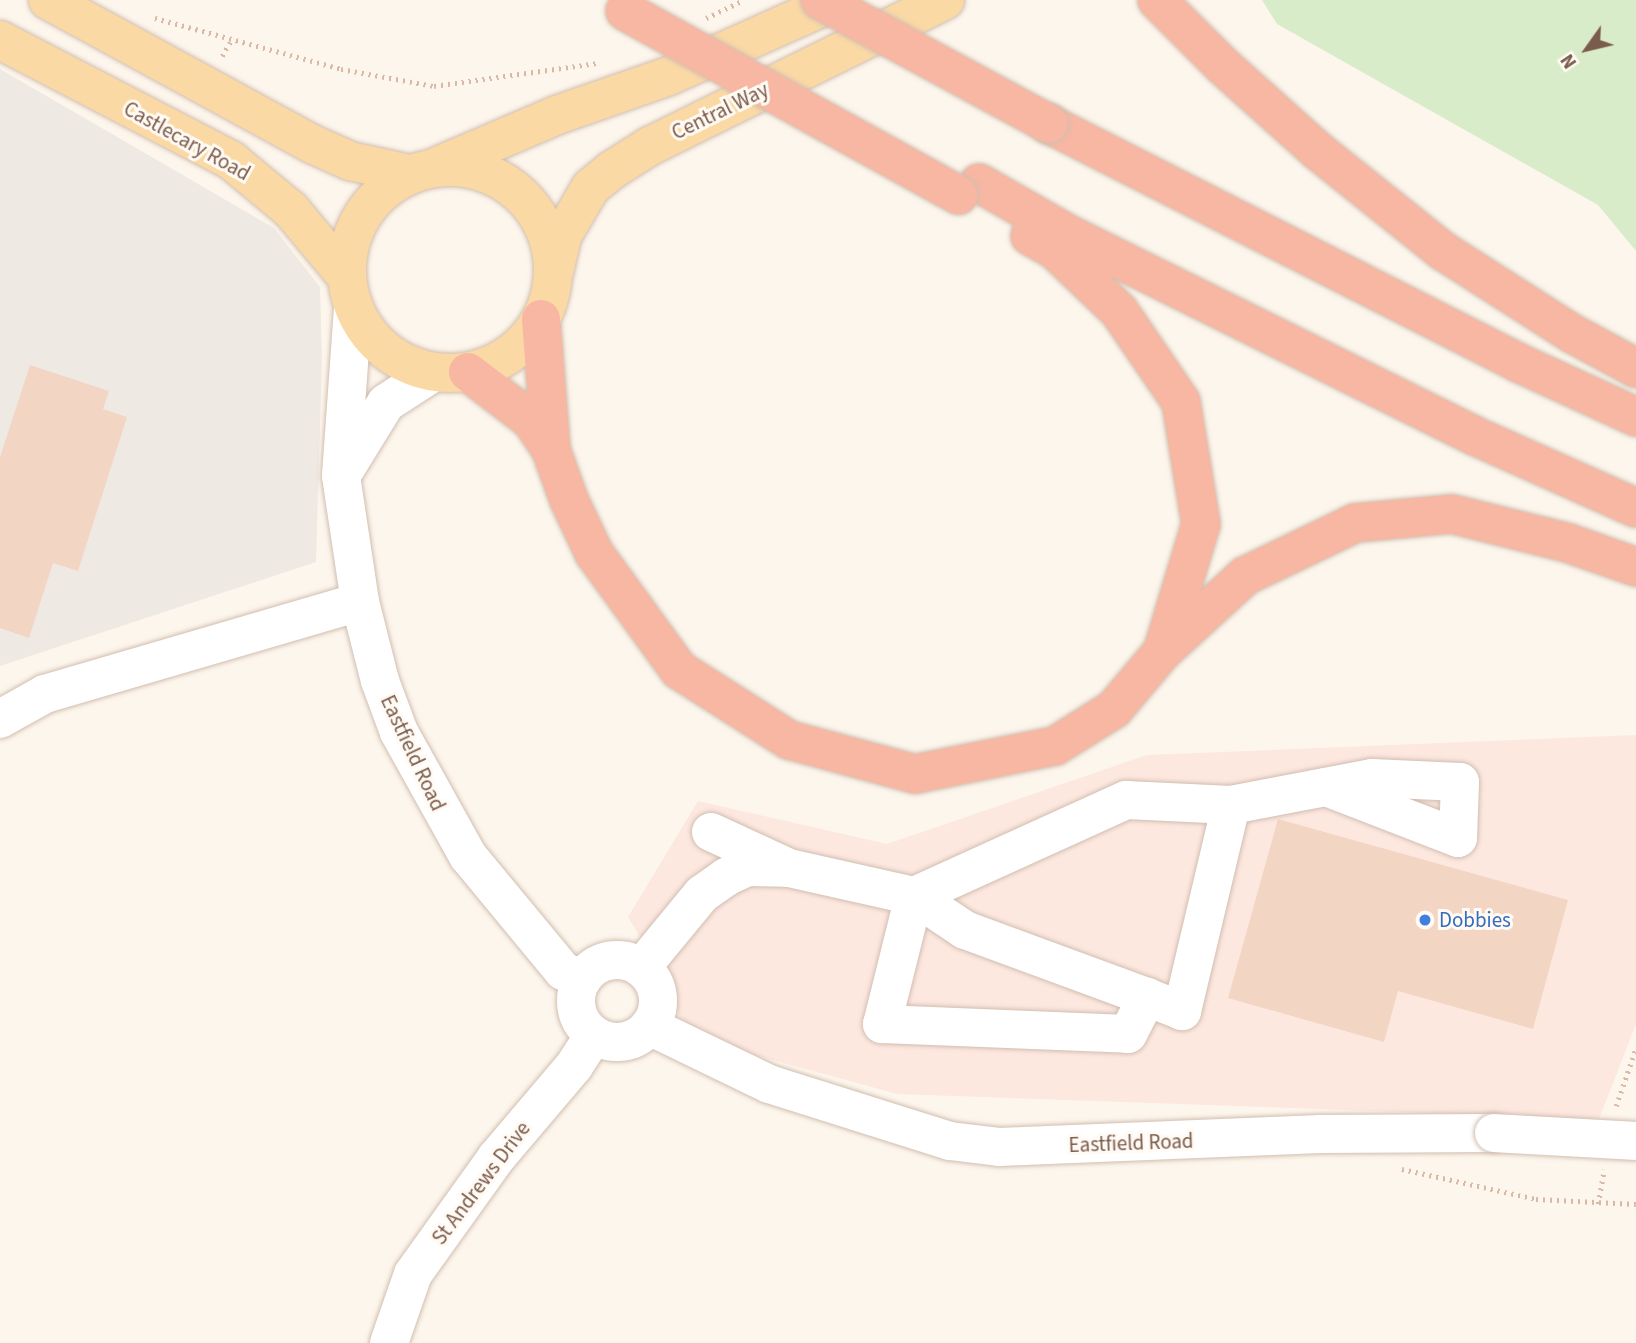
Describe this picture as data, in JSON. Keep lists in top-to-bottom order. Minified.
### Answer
{"streets":{"main road":["Central Way","Castlecary Road"],"street":["Eastfield Road","St Andrews Drive"]},"crossings":[["Central Way","Castlecary Road"],["Central Way","Eastfield Road"],["Castlecary Road","Eastfield Road"],["Eastfield Road","St Andrews Drive"]],"places":["Dobbies"],"north":"bottom left"}
